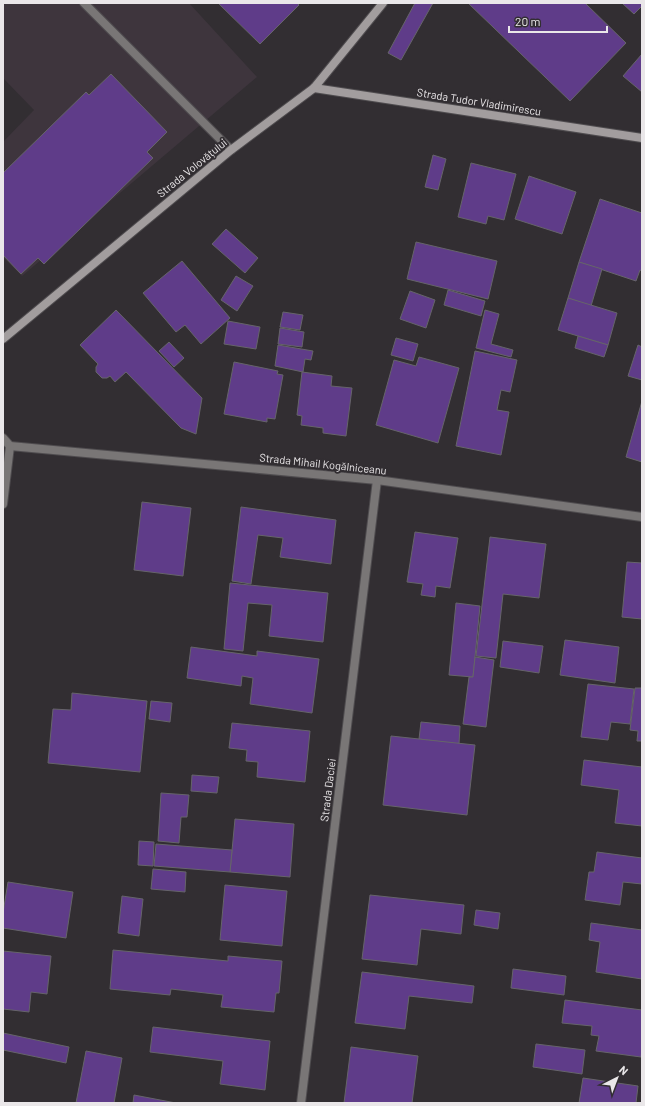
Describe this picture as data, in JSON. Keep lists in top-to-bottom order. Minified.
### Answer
{"streets":{"main road":["Strada Tudor Vladimirescu","Strada Volovățului"],"street":["Strada Mihail Kogălniceanu","Strada Daciei"]},"crossings":[["Strada Tudor Vladimirescu","Strada Volovățului"],["Strada Mihail Kogălniceanu","Strada Daciei"]],"scale_bar":"20 m","north":"top right"}
